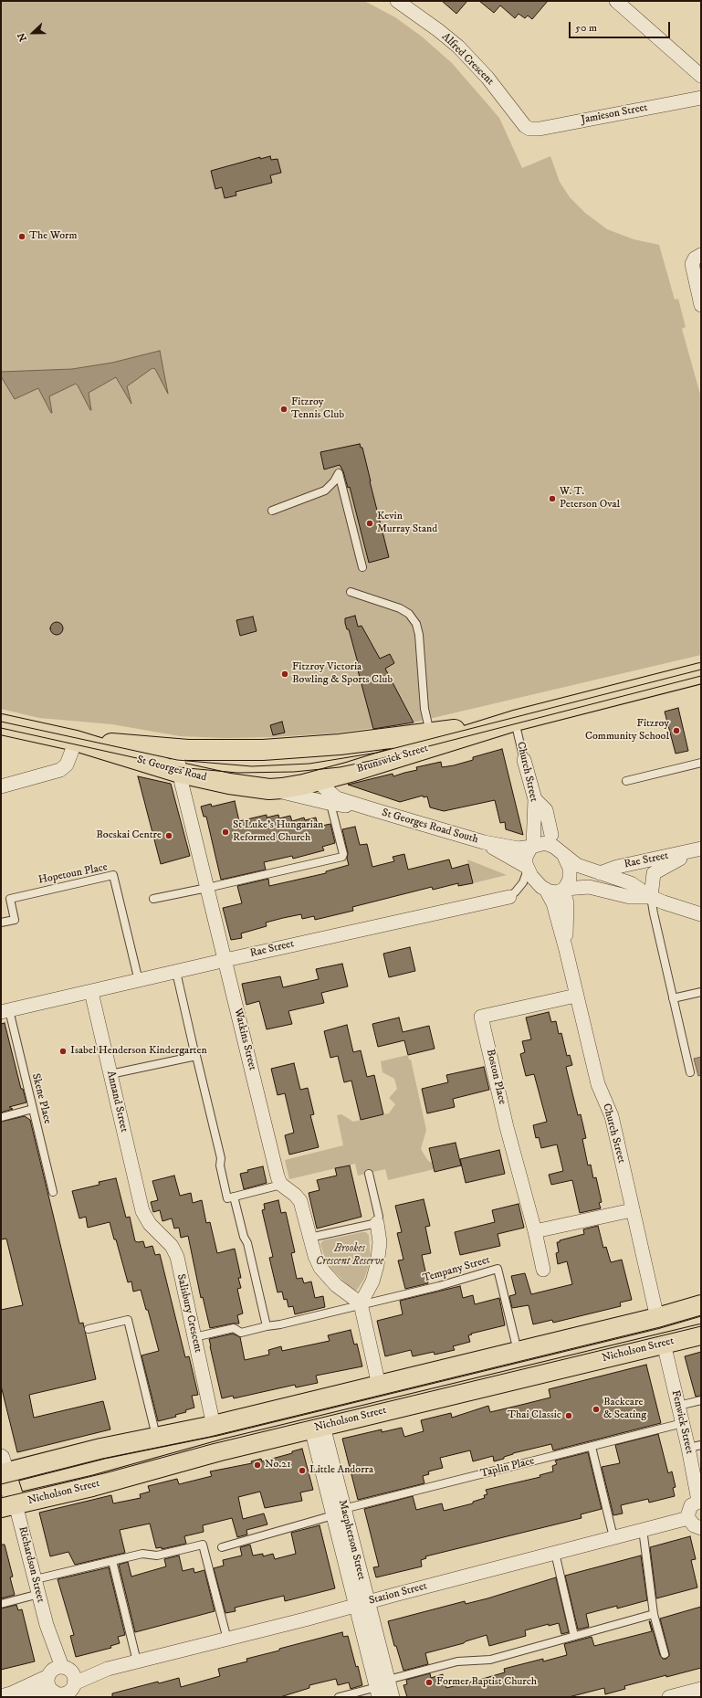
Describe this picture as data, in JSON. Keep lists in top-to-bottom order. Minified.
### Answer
{"streets":{"main road":["Brunswick Street","St Georges Road","Nicholson Street"],"street":["Alfred Crescent","Jamieson Street","Church Street","St Georges Road South","Rae Street","Watkins Street","Boston Place","Annand Street","Salisbury Crescent","Fenwick Street","Macpherson Street","Richardson Street","Station Street"],"lane":["Hopetoun Place","Skene Place","Tempany Street","Taplin Place"]},"crossings":[["Alfred Crescent","Jamieson Street"],["Brunswick Street","St Georges Road"],["Brunswick Street","Church Street"],["Brunswick Street","St Georges Road South"],["St Georges Road","St Georges Road South"],["St Georges Road","Watkins Street"],["Church Street","St Georges Road South"],["Church Street","Rae Street"],["Church Street","Boston Place"],["St Georges Road South","Rae Street"],["Rae Street","Hopetoun Place"],["Rae Street","Watkins Street"],["Rae Street","Skene Place"],["Rae Street","Annand Street"],["Annand Street","Salisbury Crescent"],["Nicholson Street","Fenwick Street"],["Nicholson Street","Macpherson Street"],["Nicholson Street","Richardson Street"],["Fenwick Street","Taplin Place"],["Taplin Place","Macpherson Street"],["Macpherson Street","Station Street"],["Richardson Street","Station Street"]],"parks":["Brookes Crescent Reserve"],"places":["The Worm","Fitzroy Tennis Club","W. T. Peterson Oval","Kevin Murray Stand","Fitzroy Victoria Bowling & Sports Club","Fitzroy Community School","St Luke's Hungarian Reformed Church","Bocskai Centre","Isabel Henderson Kindergarten","Backcare & Seating","Thai Classic","No.21","Little Andorra","Former Baptist Church"],"scale_bar":"50 m","north":"left"}
